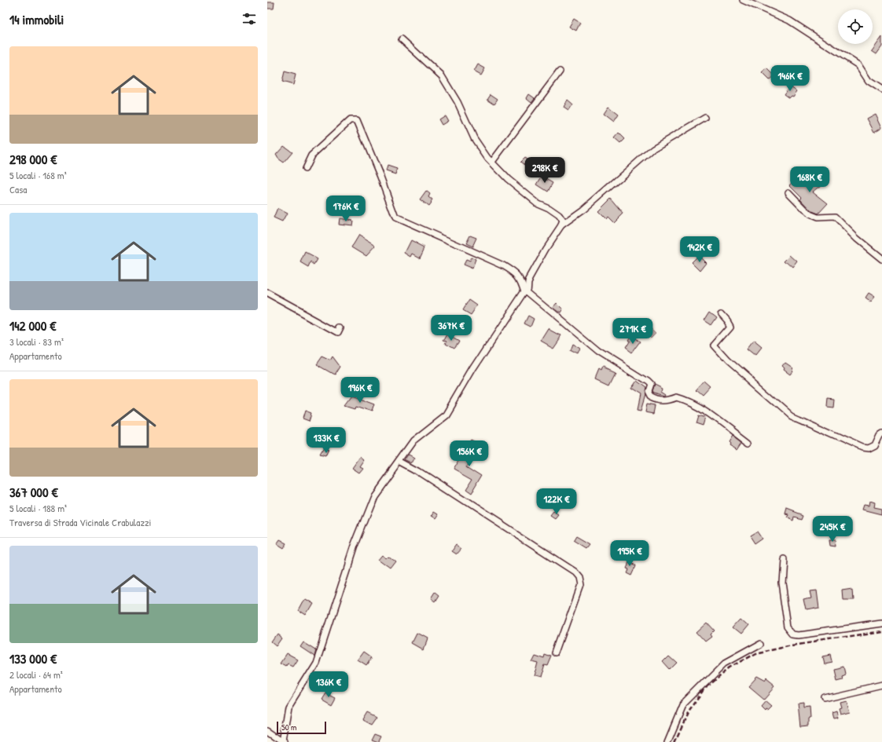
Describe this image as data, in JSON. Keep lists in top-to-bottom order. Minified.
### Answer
{"scale_bar":"50 m","page":{"heading":"14 immobili","list":[{"name":"298 000 €","note":"5 locali · 168 m² · Casa"},{"name":"142 000 €","note":"3 locali · 83 m² · Appartamento"},{"name":"367 000 €","note":"5 locali · 188 m² · Traversa di Strada Vicinale Crabulazzi"},{"name":"133 000 €","note":"2 locali · 64 m² · Appartamento"}],"price":["146K €","298K €","168K €","176K €","142K €","367K €","271K €","196K €","133K €","156K €","122K €","245K €","195K €","136K €"],"scale":"50 m"}}
